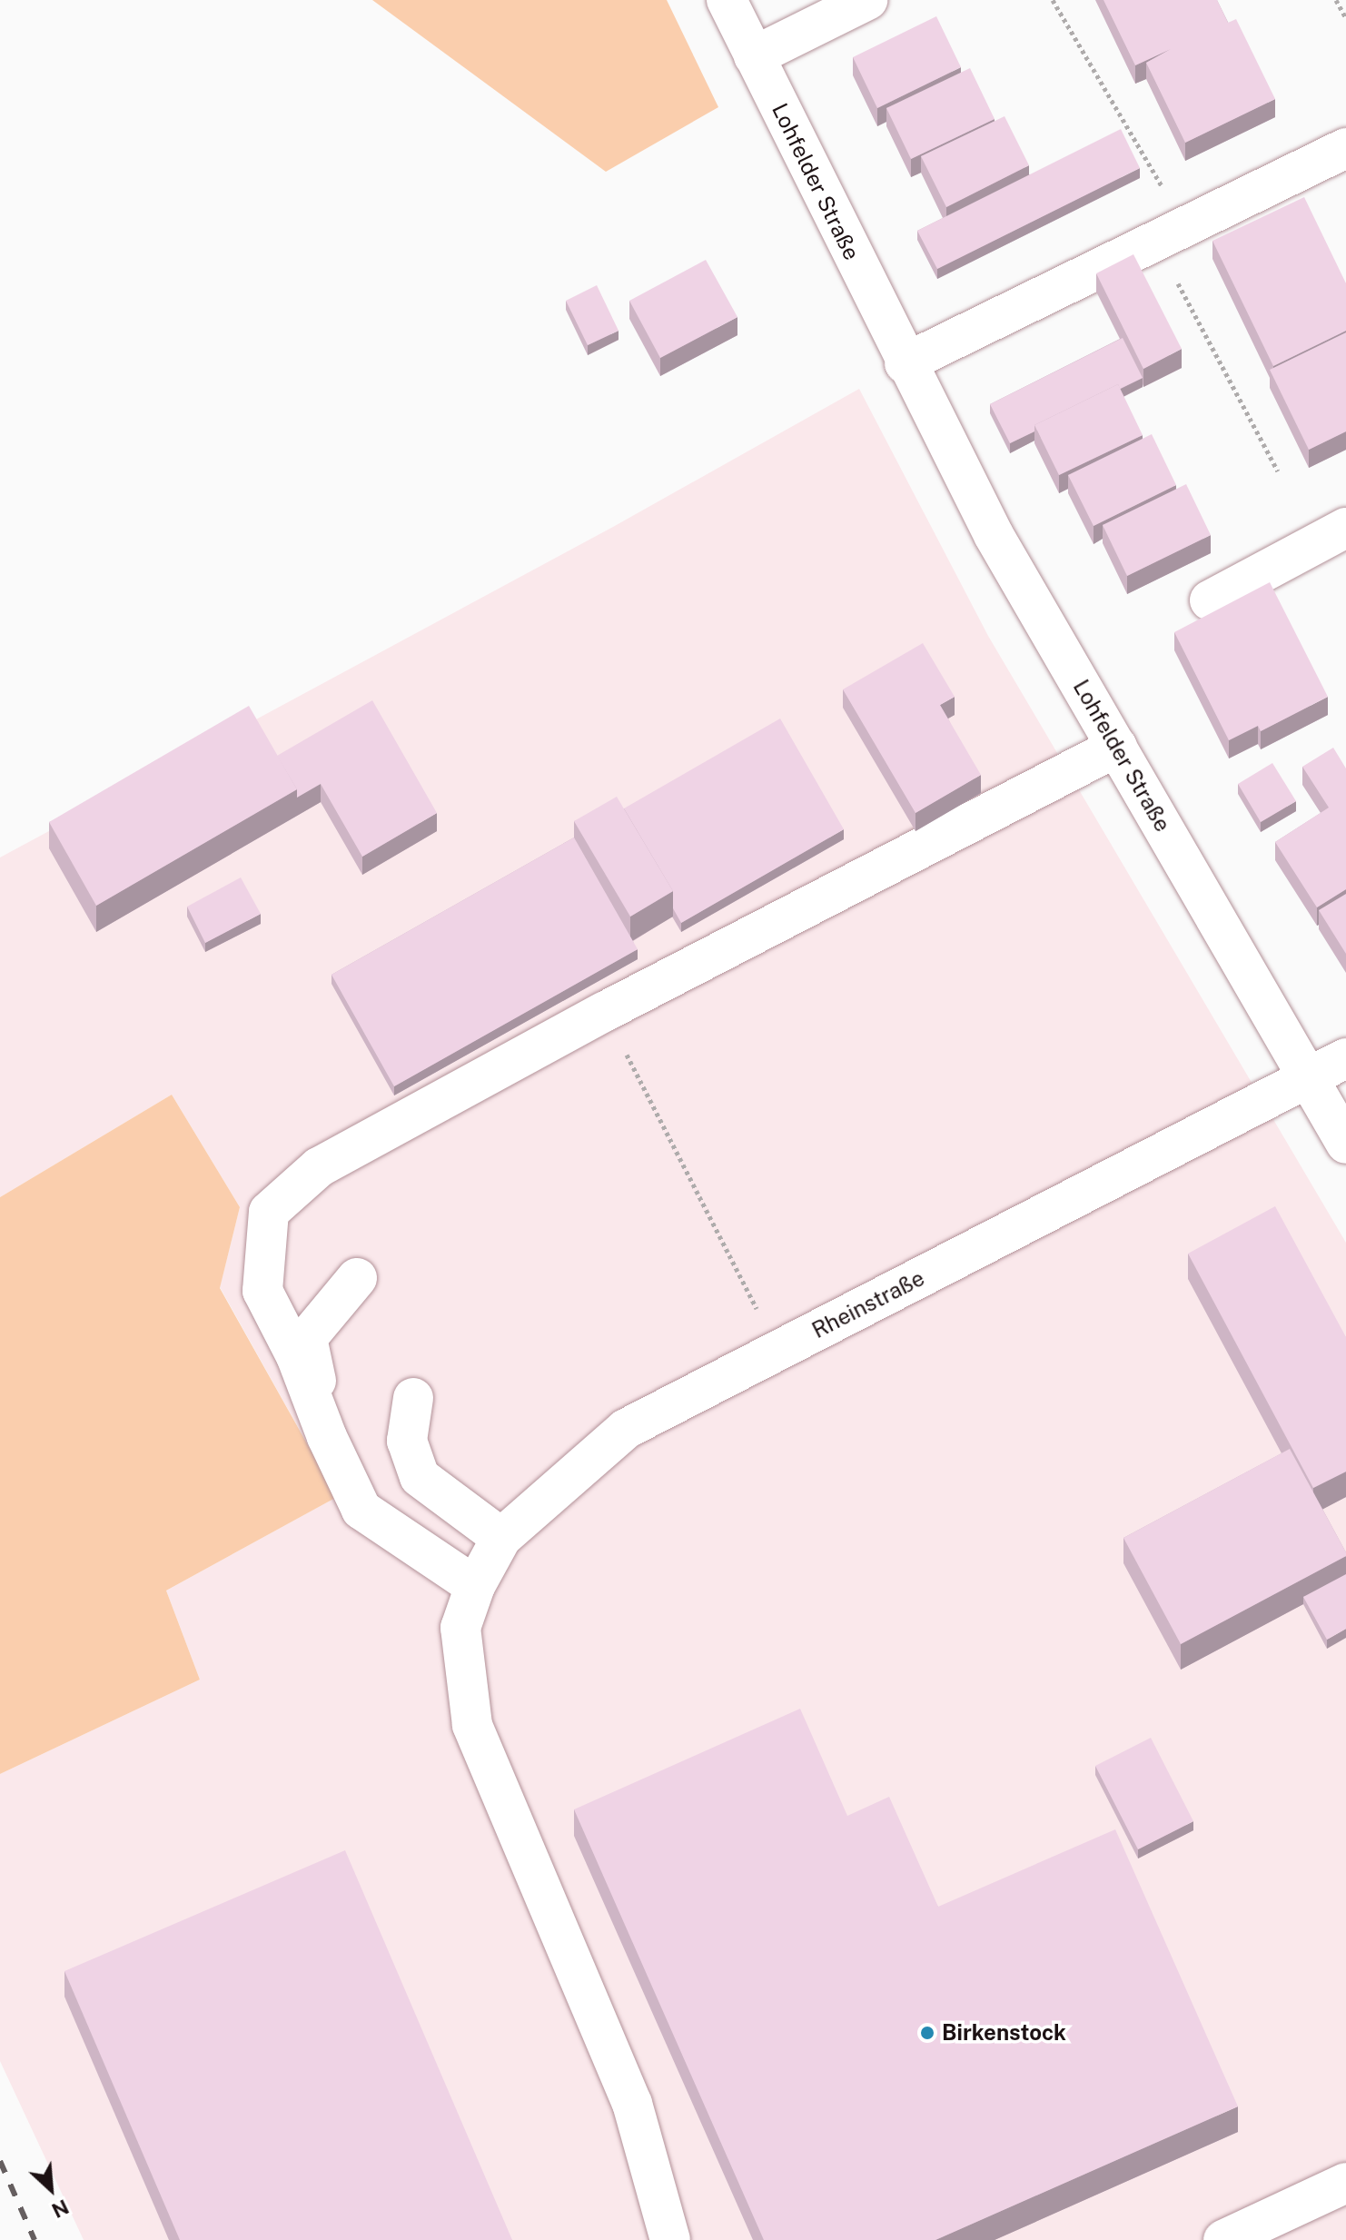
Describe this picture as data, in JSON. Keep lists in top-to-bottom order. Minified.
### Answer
{"streets":{"street":["Lohfelder Straße","Rheinstraße"]},"crossings":[["Lohfelder Straße","Rheinstraße"]],"places":["Birkenstock"],"north":"bottom right"}
